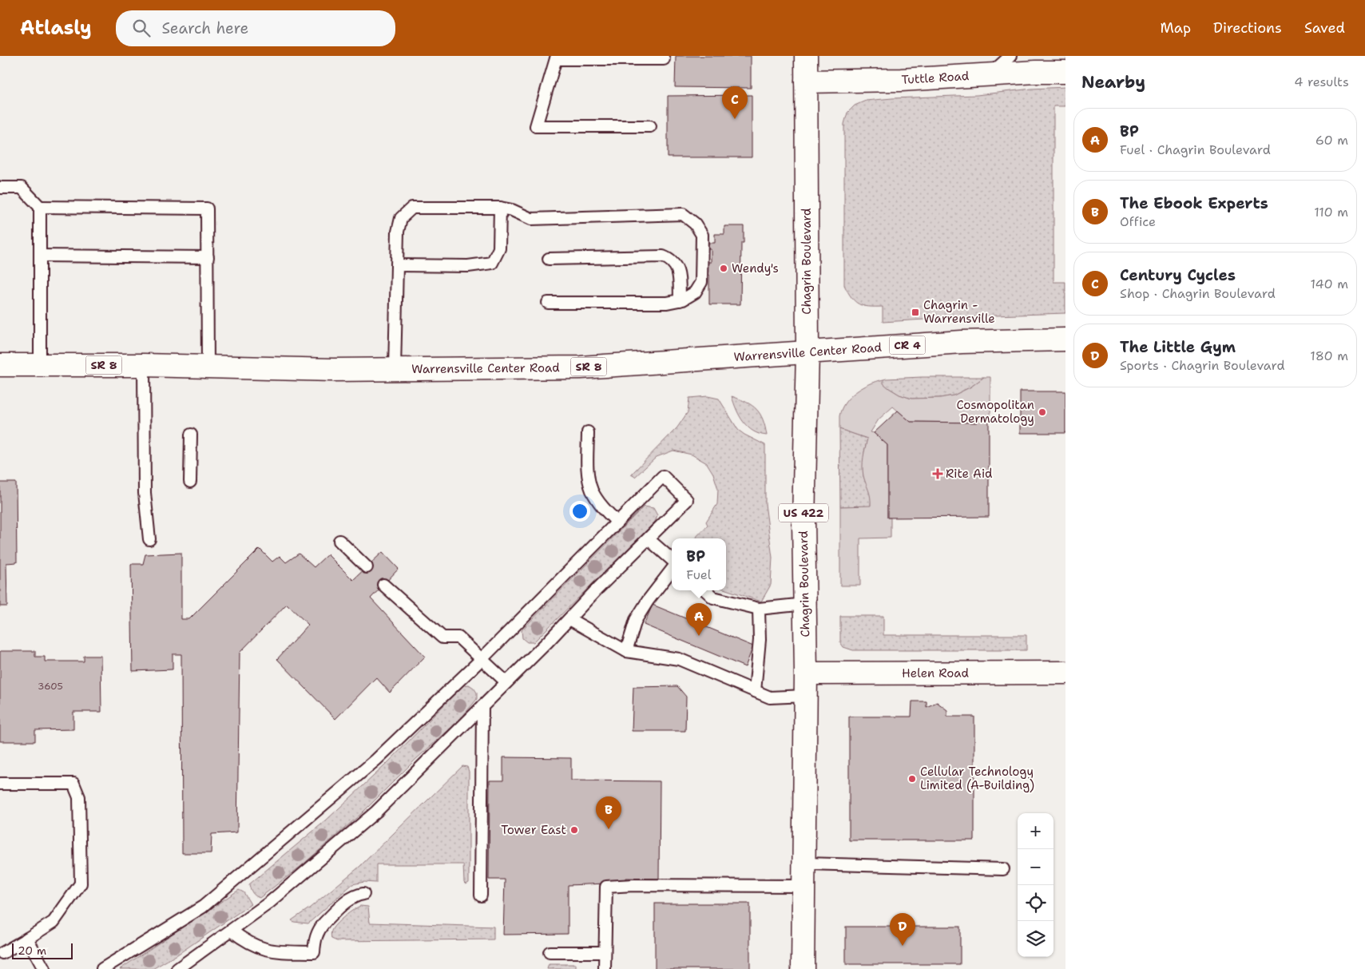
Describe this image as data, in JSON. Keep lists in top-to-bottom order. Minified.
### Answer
{"streets":{"main road":["Tuttle Road","Chagrin Boulevard","CR 4","Warrensville Center Road","SR 8","US 422","Helen Road"]},"crossings":[["Tuttle Road","Chagrin Boulevard"],["Chagrin Boulevard","Warrensville Center Road"],["Chagrin Boulevard","Helen Road"]],"places":{"other":["Wendy's","Cosmopolitan Dermatology","Cellular Technology Limited (A-Building)","Tower East"],"transit":["Chagrin - Warrensville"],"health":["Rite Aid"]},"house_numbers":["3605"],"scale_bar":"20 m","page":{"header":"Atlasly","search":"Search here","nav":["Map","Directions","Saved"],"heading":["Nearby","4 results"],"pins":["C","A","B","D"],"list":[{"mark":"A","name":"BP","note":"Fuel · Chagrin Boulevard","value":"60 m"},{"mark":"B","name":"The Ebook Experts","note":"Office","value":"110 m"},{"mark":"C","name":"Century Cycles","note":"Shop · Chagrin Boulevard","value":"140 m"},{"mark":"D","name":"The Little Gym","note":"Sports · Chagrin Boulevard","value":"180 m"}],"popup":["BP","Fuel"],"map_buttons":["+","−"],"scale":"20 m"}}
